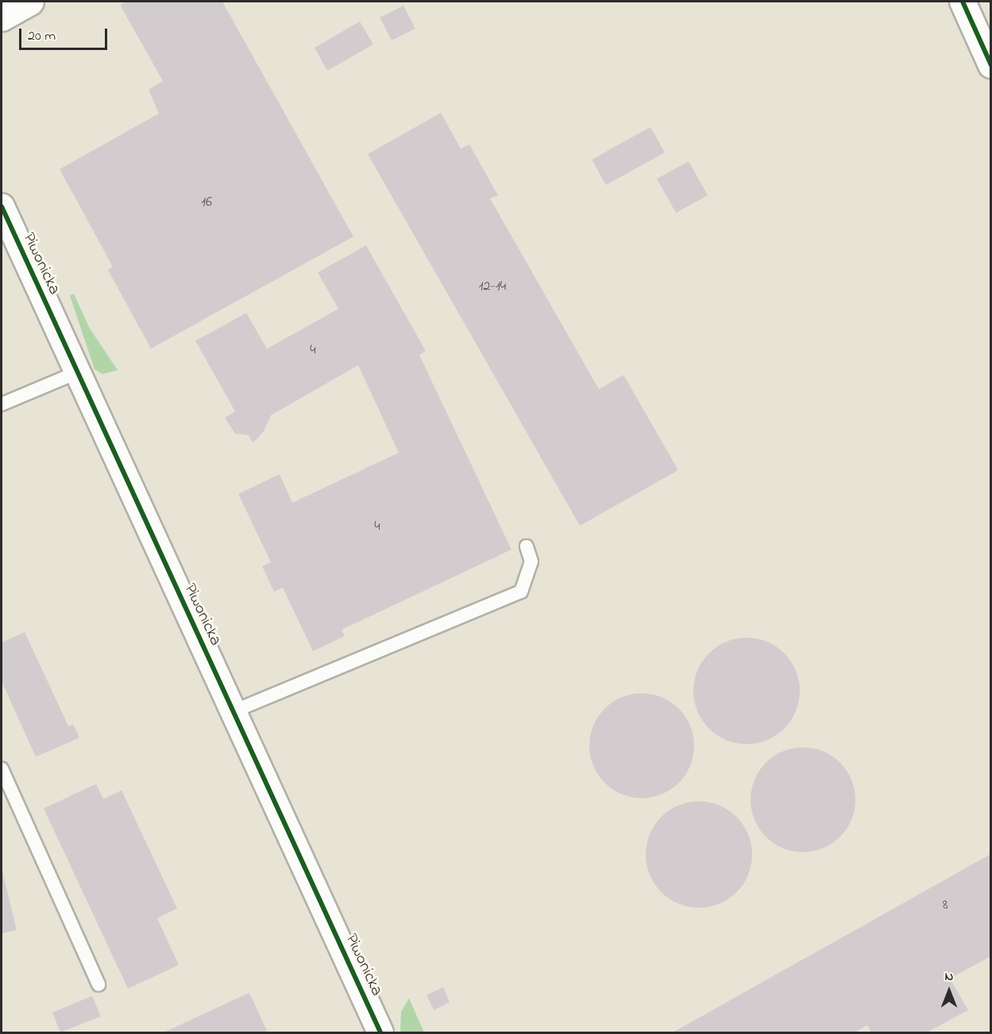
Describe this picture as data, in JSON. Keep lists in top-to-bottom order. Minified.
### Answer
{"streets":{"street":["Piwonicka"]},"house_numbers":["16","12-14","4","4","8"],"scale_bar":"20 m","north":"top"}
